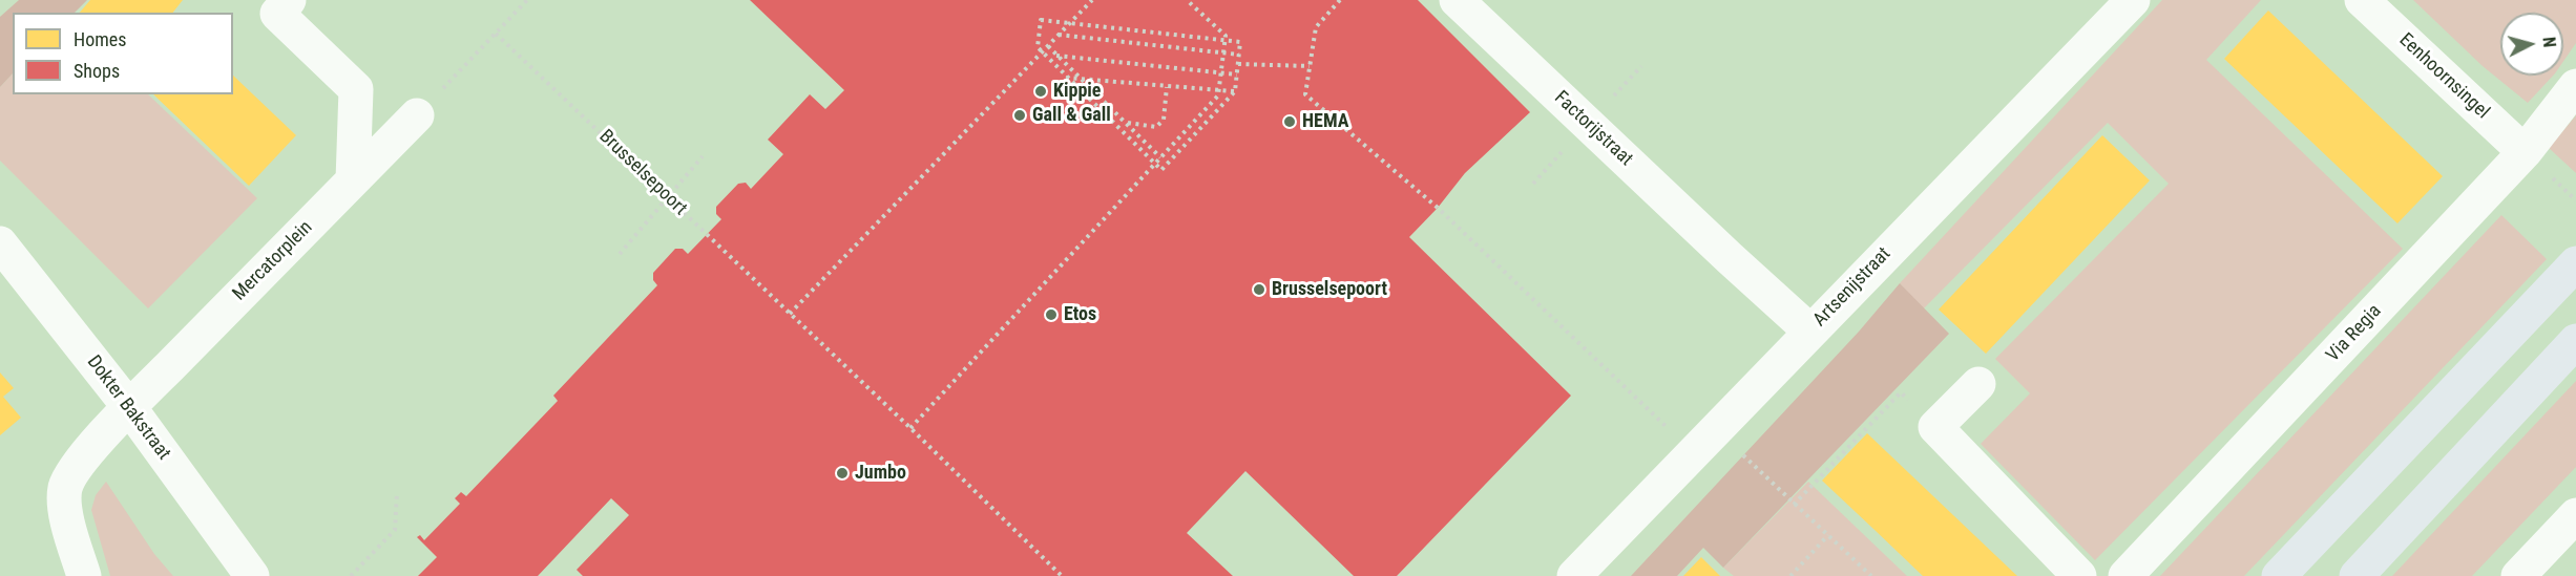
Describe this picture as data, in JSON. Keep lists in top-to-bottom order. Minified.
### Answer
{"streets":{"street":["Eenhoornsingel","Factorijstraat","Mercatorplein","Artsenijstraat","Via Regia","Dokter Bakstraat"],"path":["Brusselsepoort"]},"crossings":[["Eenhoornsingel","Via Regia"],["Factorijstraat","Artsenijstraat"],["Mercatorplein","Dokter Bakstraat"]],"places":["Kippie","Gall & Gall","HEMA","Brusselsepoort","Etos","Jumbo"],"legend":["Homes","Shops"],"north":"right"}
